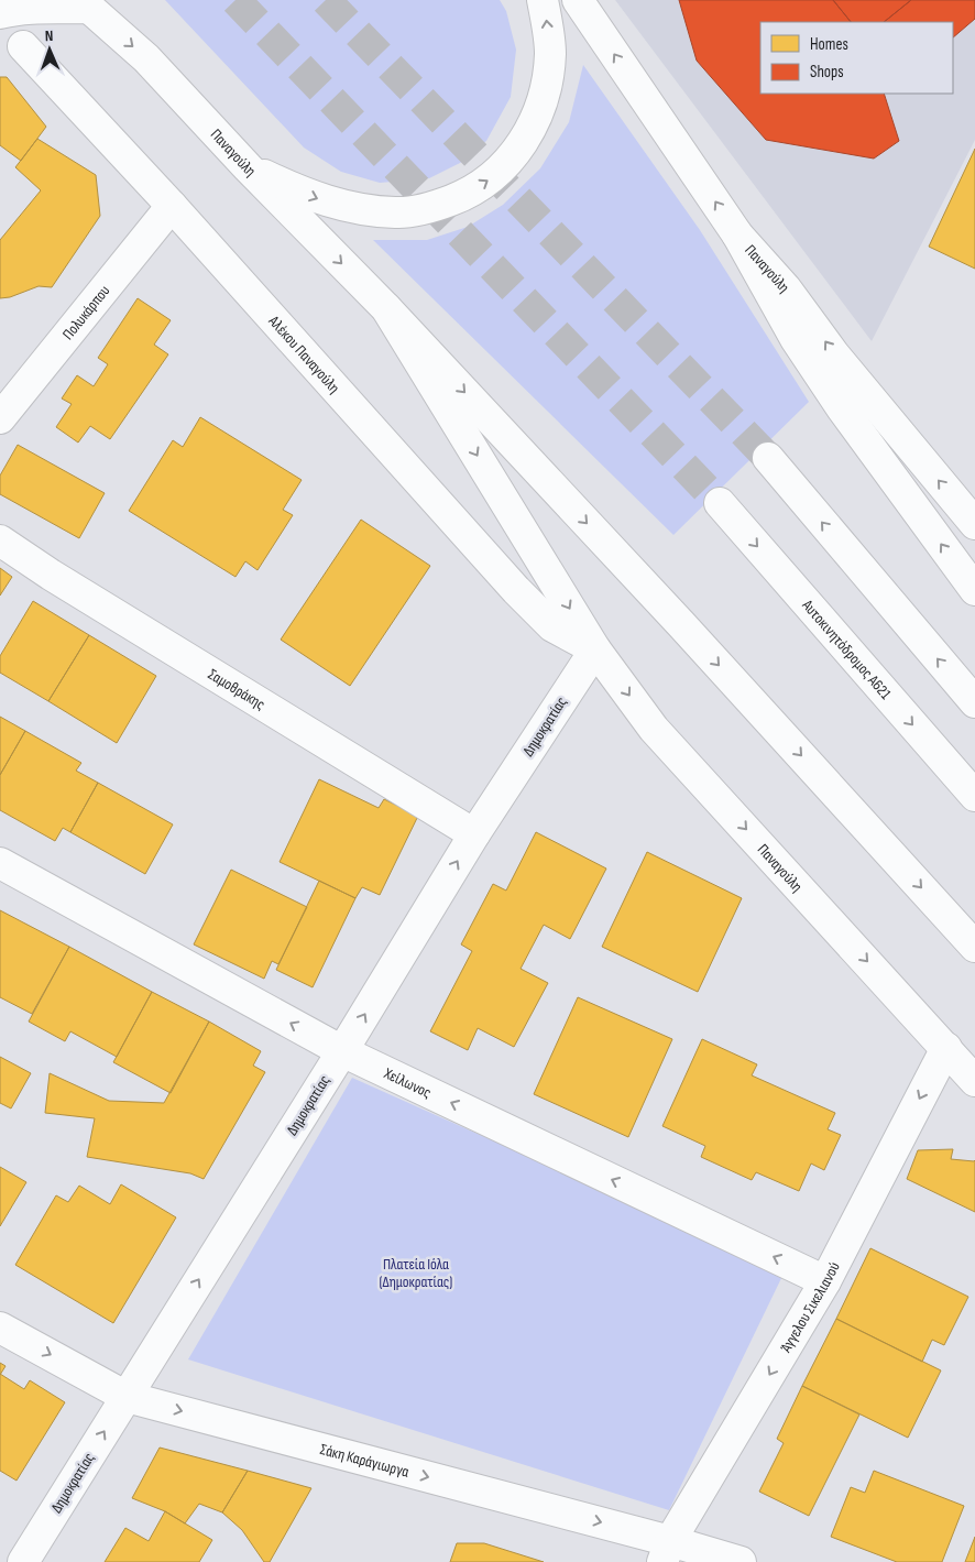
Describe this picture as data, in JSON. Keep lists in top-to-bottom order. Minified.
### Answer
{"streets":{"main road":["Παναγούλη","Πολυκάρπου","Αλέκου Παναγούλη","Αυτοκινητόδρομος Α621","Σαμοθράκης","Δημοκρατίας","Χείλωνος","Άγγελου Σικελιανού","Σάκη Καράγιωργα"]},"crossings":[["Παναγούλη","Αλέκου Παναγούλη"],["Παναγούλη","Δημοκρατίας"],["Παναγούλη","Άγγελου Σικελιανού"],["Πολυκάρπου","Αλέκου Παναγούλη"],["Αλέκου Παναγούλη","Δημοκρατίας"],["Σαμοθράκης","Δημοκρατίας"],["Δημοκρατίας","Χείλωνος"],["Δημοκρατίας","Σάκη Καράγιωργα"],["Χείλωνος","Άγγελου Σικελιανού"],["Άγγελου Σικελιανού","Σάκη Καράγιωργα"]],"one_way":["Δημοκρατίας","Χείλωνος","Άγγελου Σικελιανού","Σάκη Καράγιωργα"],"parks":["Πλατεία Ιόλα (Δημοκρατίας)"],"legend":["Homes","Shops"],"north":"top"}
